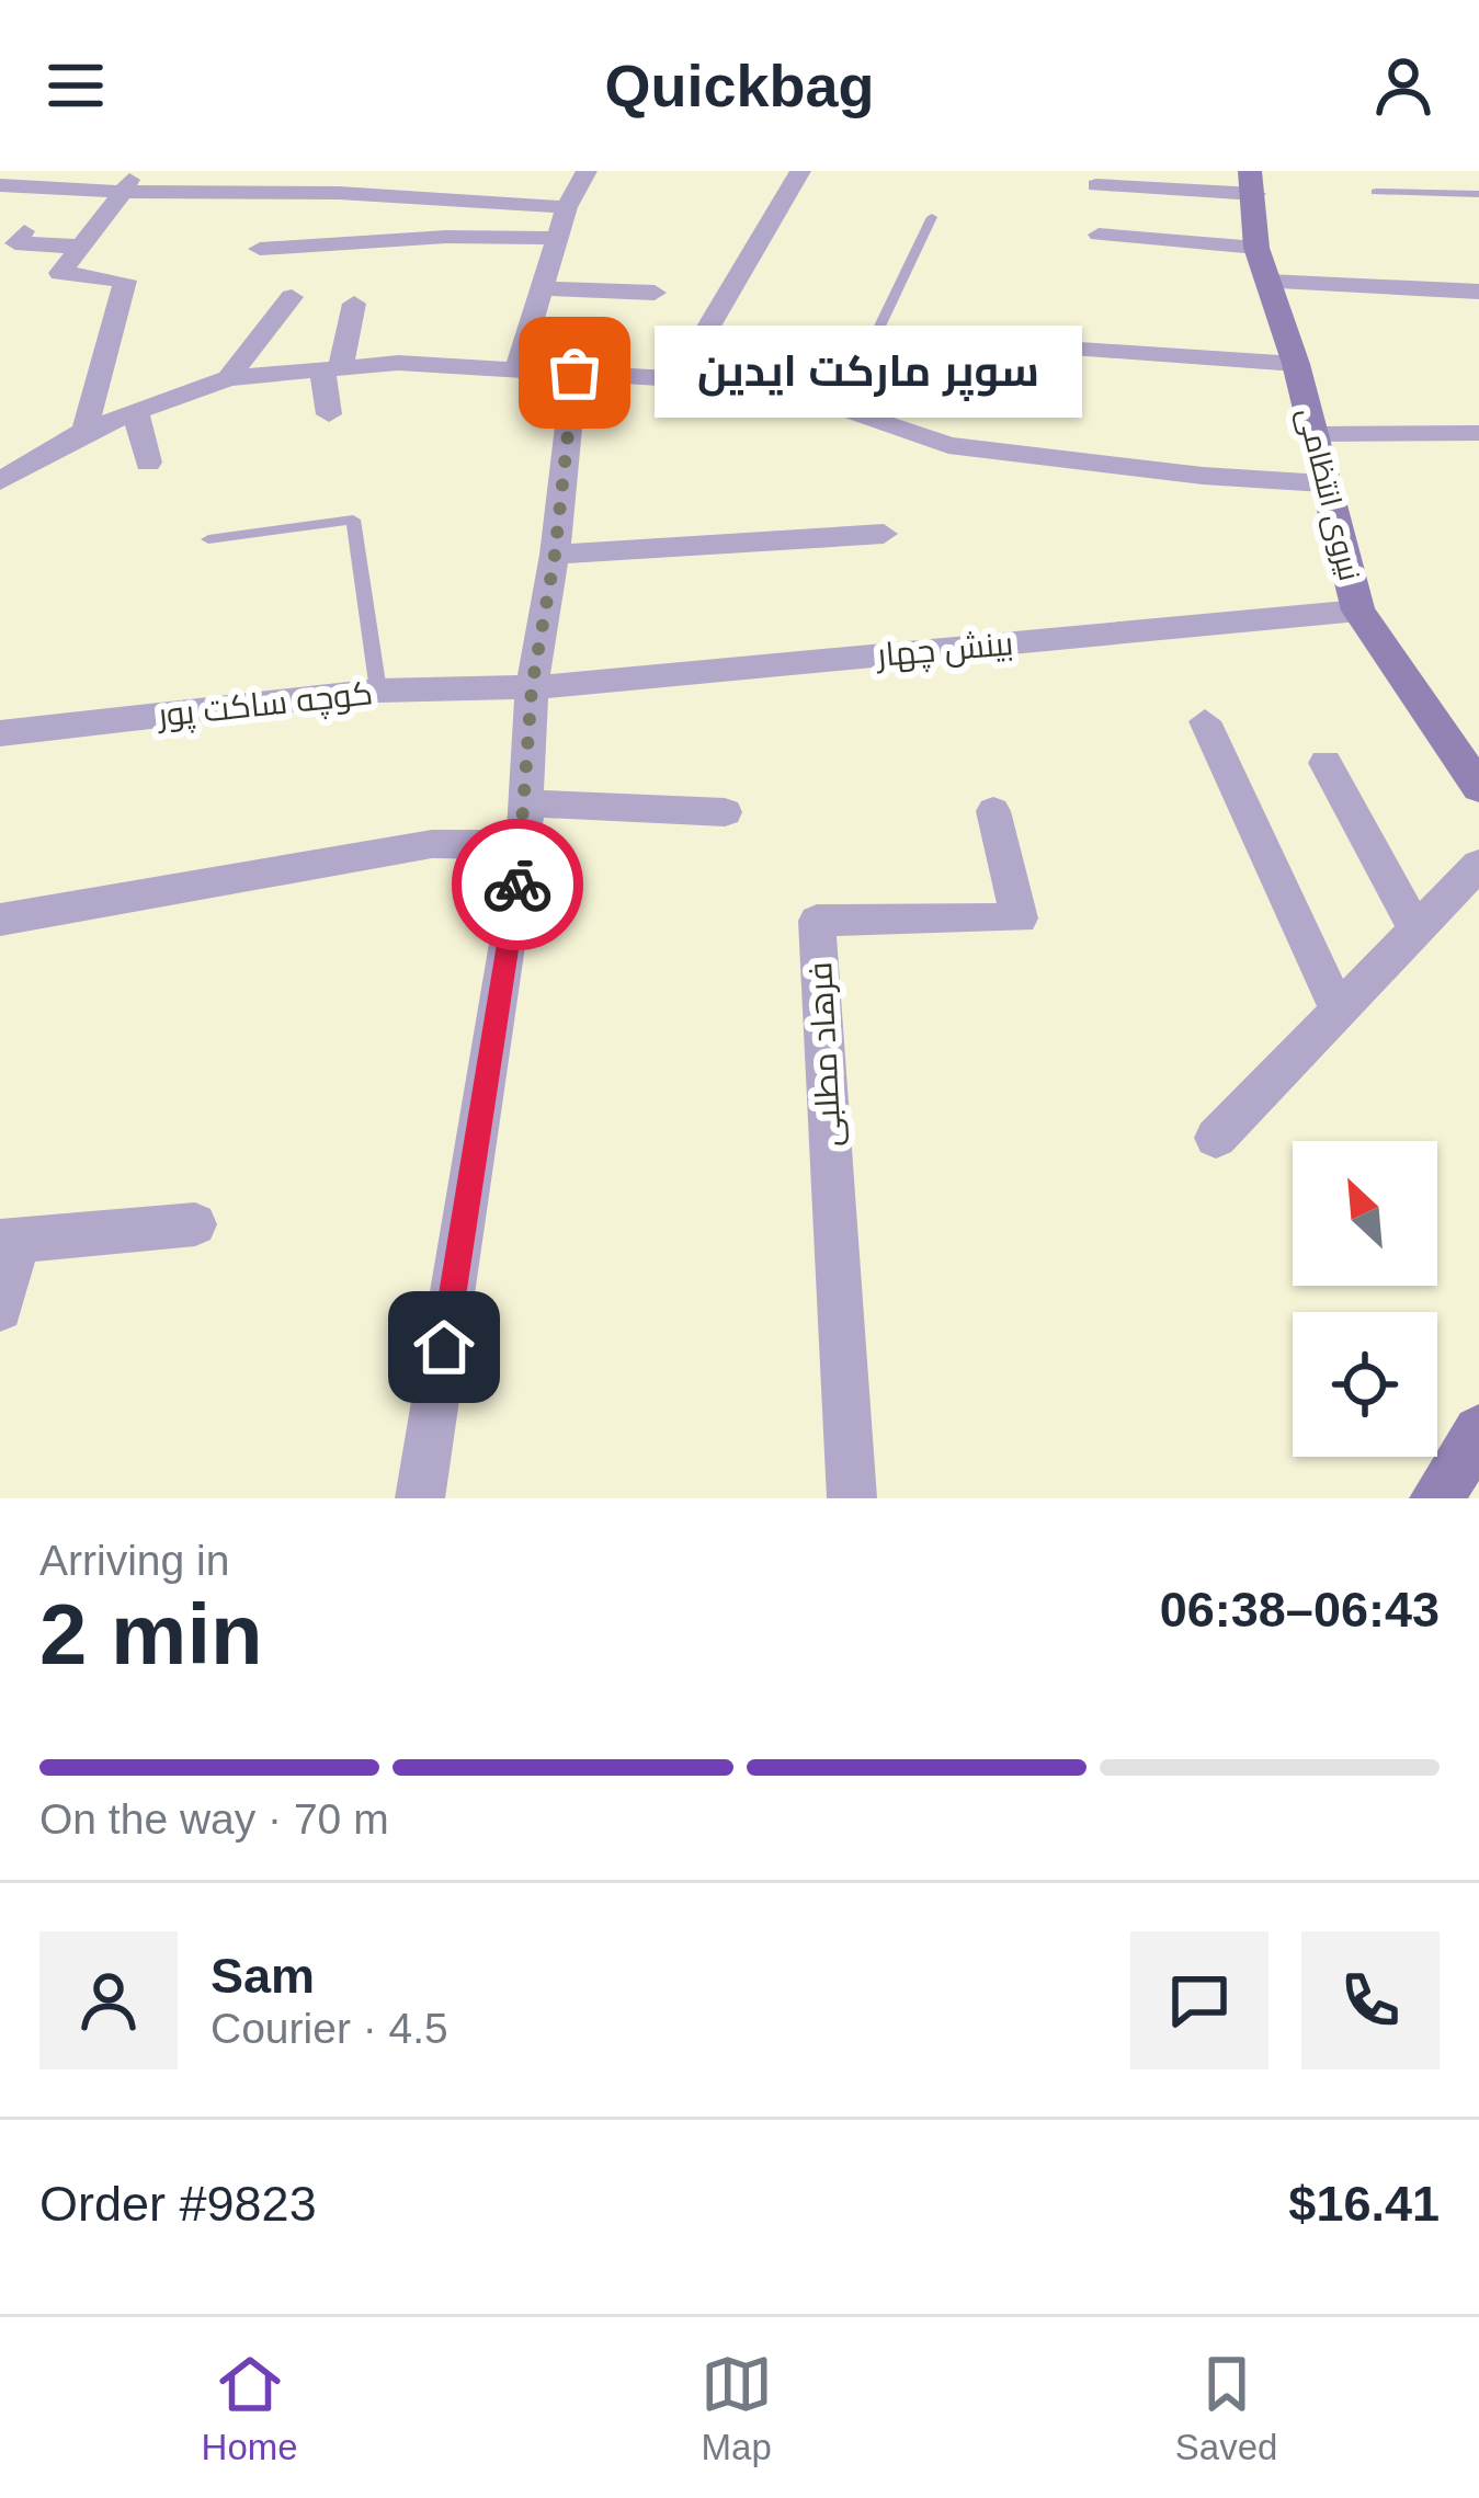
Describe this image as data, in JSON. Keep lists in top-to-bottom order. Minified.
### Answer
{"streets":{"street":["نیروی انتظامی","بینش چهار","کوچه ساکت پور","فرهاد مطلبی"]},"crossings":[["نیروی انتظامی","بینش چهار"],["بینش چهار","کوچه ساکت پور"]],"places":["سوپر مارکت ایدین"],"north":"top left","page":{"header":"Quickbag","bubble":"سوپر مارکت ایدین","heading":["2 min","Arriving in","06:38–06:43"],"panel":["Sam","Courier · 4.5","Order #9823","$16.41"],"bar":"On the way · 70 m","tabs":["Home","Map","Saved"]}}
